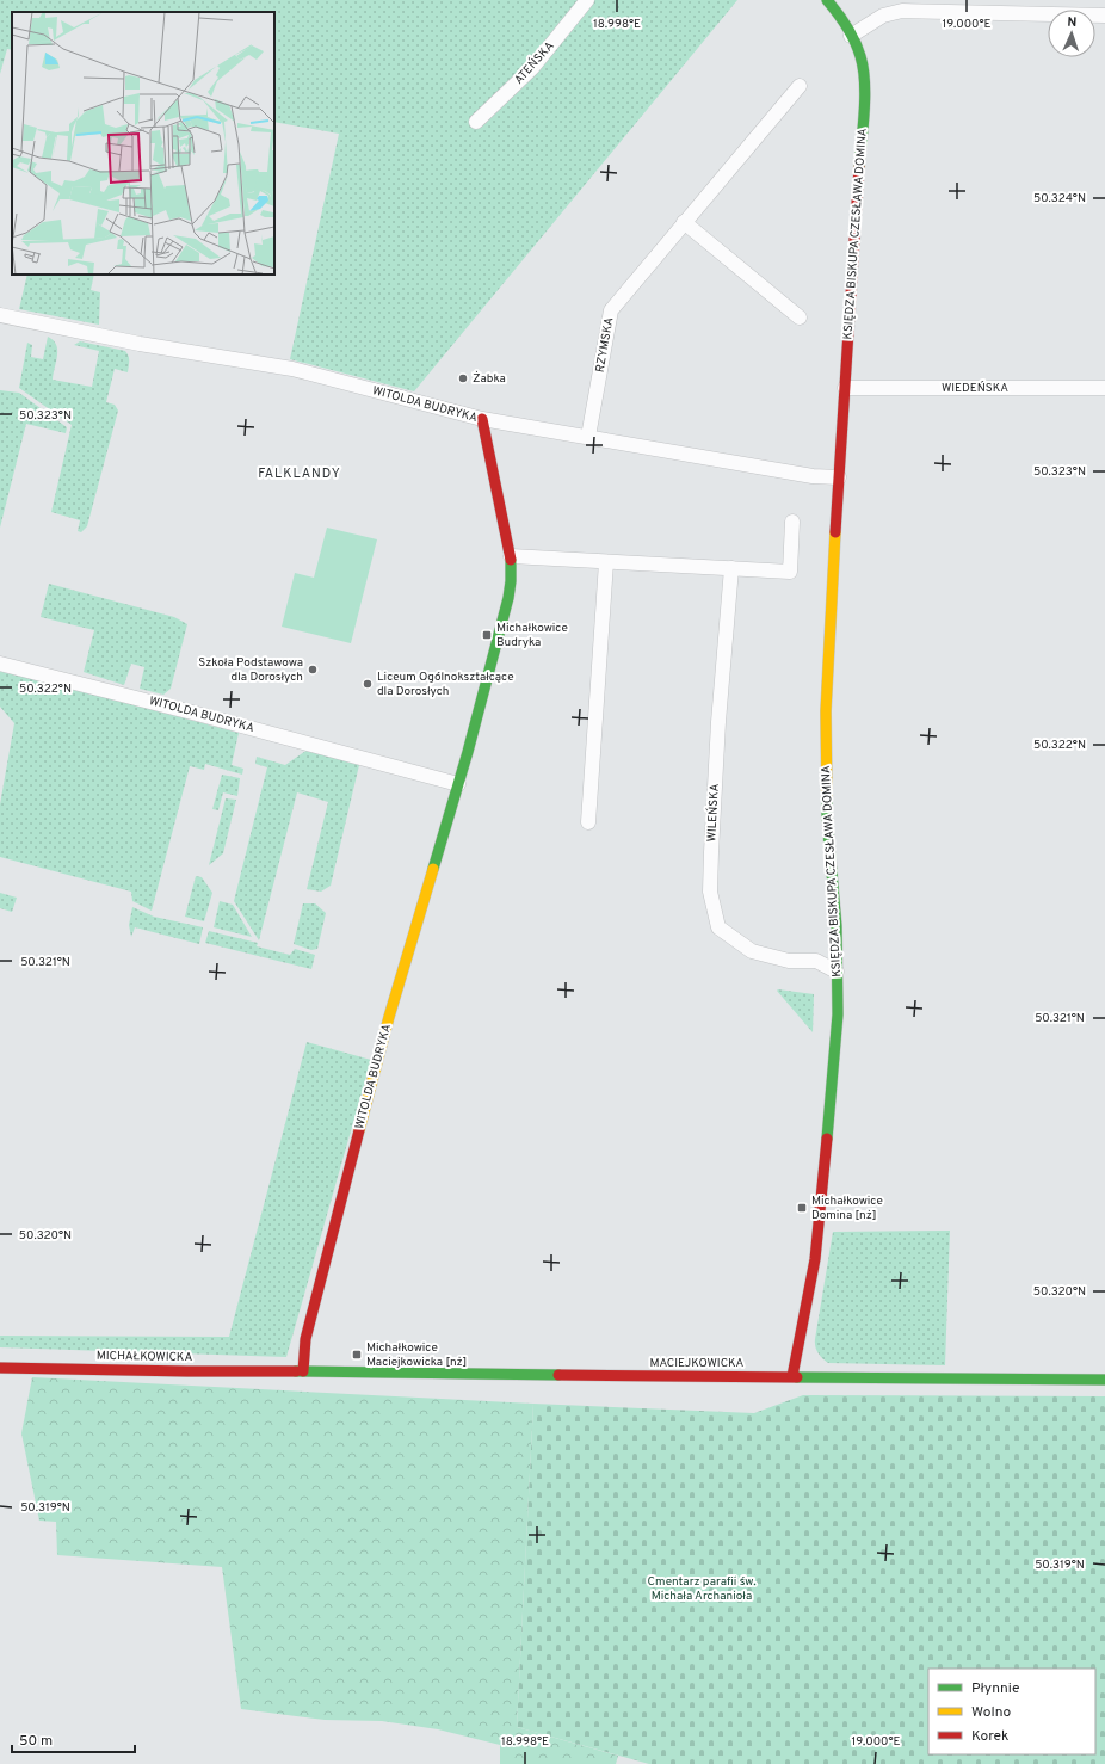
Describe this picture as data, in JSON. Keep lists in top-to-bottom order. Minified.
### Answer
{"streets":{"street":["ATEŃSKA","KSIĘDZA BISKUPA CZESŁAWA DOMINA","RZYMSKA","WIEDEŃSKA","WITOLDA BUDRYKA","WILEŃSKA","MICHAŁKOWICKA","MACIEJKOWICKA"]},"crossings":[["KSIĘDZA BISKUPA CZESŁAWA DOMINA","WIEDEŃSKA"],["KSIĘDZA BISKUPA CZESŁAWA DOMINA","WILEŃSKA"],["KSIĘDZA BISKUPA CZESŁAWA DOMINA","MACIEJKOWICKA"],["WITOLDA BUDRYKA","MACIEJKOWICKA"],["MICHAŁKOWICKA","MACIEJKOWICKA"]],"districts":["FALKLANDY"],"parks":["Cmentarz parafii św. Michała Archanioła"],"places":{"other":["Żabka","Szkoła Podstawowa dla Dorosłych","Liceum Ogólnokształcące dla Dorosłych"],"transit":["Michałkowice Budryka","Michałkowice Domina [nż]","Michałkowice Maciejkowicka [nż]"]},"legend":["Płynnie","Wolno","Korek"],"scale_bar":"50 m","north":"top","coordinates":["18.998°E","19.000°E","50.324°N","50.323°N","50.322°N","50.321°N","50.320°N","50.319°N"]}
